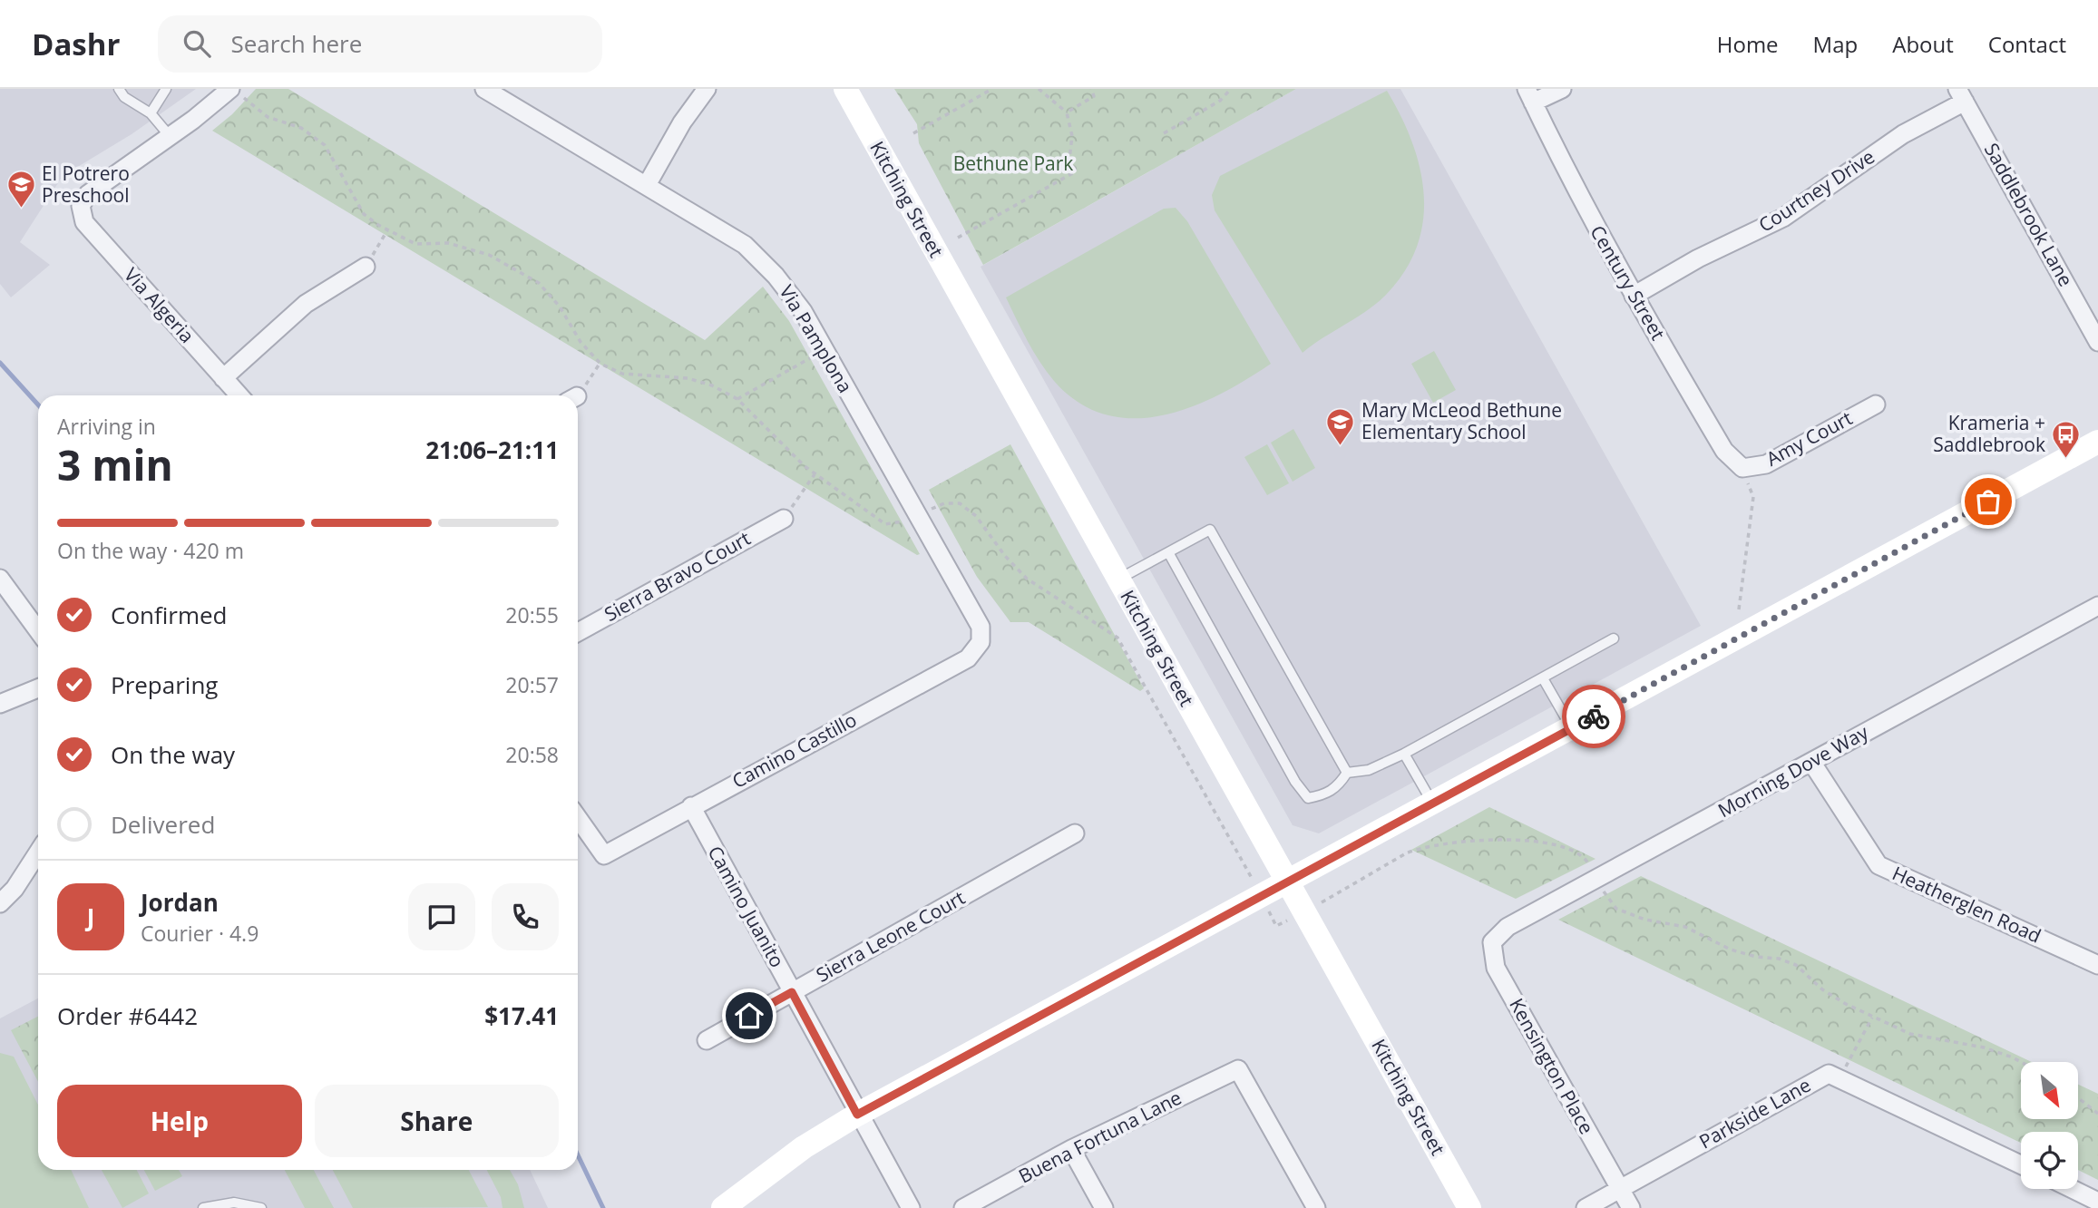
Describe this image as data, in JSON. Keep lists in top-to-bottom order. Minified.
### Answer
{"streets":{"street":["Courtney Drive","Kitching Street","Saddlebrook Lane","Century Street","Via Algeria","Via Pamplona","Amy Court","Sierra Bravo Court","Camino Castillo","Morning Dove Way","Heatherglen Road","Camino Juanito","Sierra Leone Court","Kensington Place","Parkside Lane","Buena Fortuna Lane"]},"crossings":[["Courtney Drive","Saddlebrook Lane"],["Courtney Drive","Century Street"],["Century Street","Amy Court"],["Via Pamplona","Camino Castillo"],["Camino Castillo","Camino Juanito"],["Morning Dove Way","Heatherglen Road"],["Morning Dove Way","Kensington Place"],["Camino Juanito","Sierra Leone Court"],["Kensington Place","Parkside Lane"]],"parks":["Bethune Park"],"places":{"school or university":["El Potrero Preschool","Mary McLeod Bethune Elementary School"],"bus stop":["Krameria + Saddlebrook"]},"north":"bottom right","page":{"header":"Dashr","search":"Search here","nav":["Home","Map","About","Contact"],"heading":["3 min","Arriving in","21:06–21:11"],"panel":["Jordan","Courier · 4.9","Order #6442","$17.41"],"bar":"On the way · 420 m","list":[["Confirmed","20:55"],["Preparing","20:57"],["On the way","20:58"],"Delivered"],"round":"J","buttons":["Help","Share"]}}
